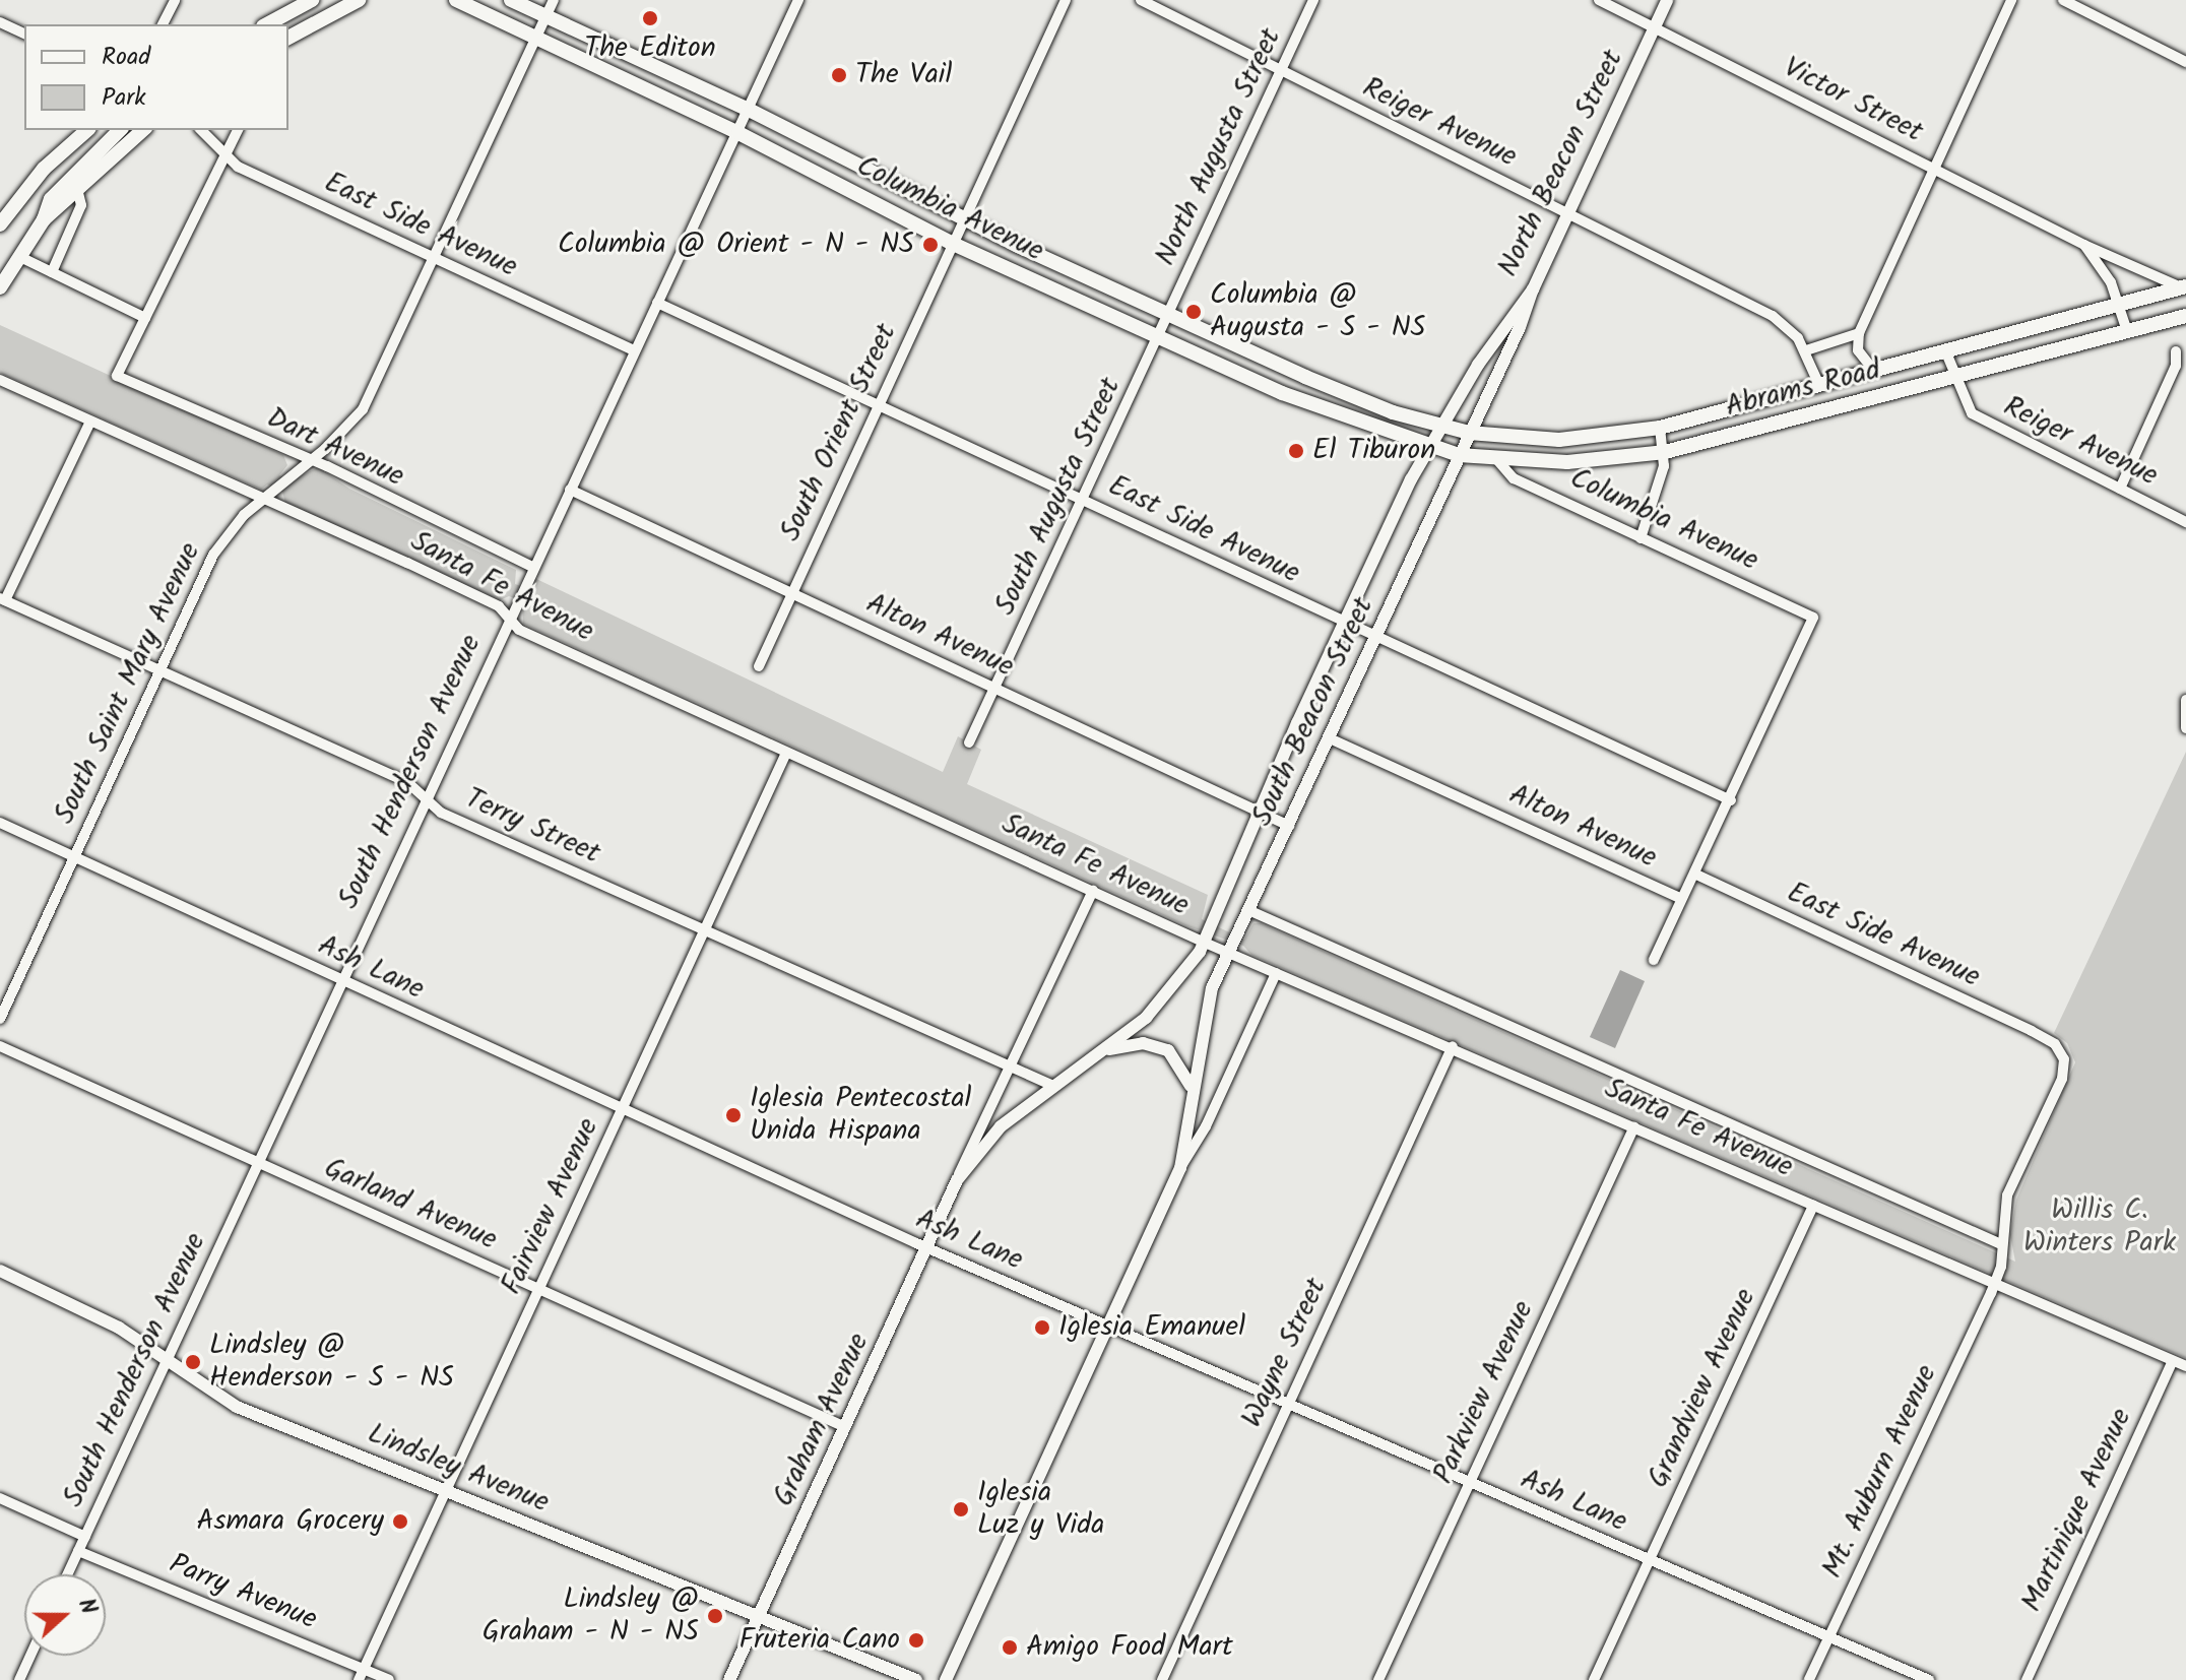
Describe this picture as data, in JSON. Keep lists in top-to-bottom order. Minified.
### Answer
{"streets":{"main road":["Columbia Avenue","Abrams Road"],"street":["Victor Street","Reiger Avenue","North Augusta Street","North Beacon Street","East Side Avenue","South Orient Street","Dart Avenue","South Augusta Street","Santa Fe Avenue","Alton Avenue","South Saint Mary Avenue","South Beacon Street","South Henderson Avenue","Terry Street","Ash Lane","Garland Avenue","Fairview Avenue","Wayne Street","Grandview Avenue","Parkview Avenue","Graham Avenue","Lindsley Avenue","Mt. Auburn Avenue","Martinique Avenue","Parry Avenue"]},"crossings":[["Victor Street","North Beacon Street"],["Victor Street","Abrams Road"],["Reiger Avenue","North Augusta Street"],["Reiger Avenue","North Beacon Street"],["Reiger Avenue","Abrams Road"],["North Augusta Street","Columbia Avenue"],["North Augusta Street","South Augusta Street"],["North Beacon Street","Columbia Avenue"],["North Beacon Street","Abrams Road"],["North Beacon Street","South Beacon Street"],["Columbia Avenue","East Side Avenue"],["Columbia Avenue","Abrams Road"],["Columbia Avenue","South Orient Street"],["Columbia Avenue","South Augusta Street"],["Columbia Avenue","South Saint Mary Avenue"],["Columbia Avenue","South Beacon Street"],["Columbia Avenue","South Henderson Avenue"],["East Side Avenue","South Orient Street"],["East Side Avenue","South Augusta Street"],["East Side Avenue","South Saint Mary Avenue"],["East Side Avenue","South Beacon Street"],["East Side Avenue","South Henderson Avenue"],["East Side Avenue","Mt. Auburn Avenue"],["Abrams Road","South Beacon Street"],["South Orient Street","Alton Avenue"],["Dart Avenue","South Saint Mary Avenue"],["Dart Avenue","South Henderson Avenue"],["South Augusta Street","Alton Avenue"],["Santa Fe Avenue","South Saint Mary Avenue"],["Santa Fe Avenue","South Beacon Street"],["Santa Fe Avenue","South Henderson Avenue"],["Santa Fe Avenue","Fairview Avenue"],["Santa Fe Avenue","Wayne Street"],["Santa Fe Avenue","Grandview Avenue"],["Santa Fe Avenue","Parkview Avenue"],["Santa Fe Avenue","Graham Avenue"],["Santa Fe Avenue","Mt. Auburn Avenue"],["Santa Fe Avenue","Martinique Avenue"],["Alton Avenue","South Beacon Street"],["Alton Avenue","South Henderson Avenue"],["South Saint Mary Avenue","Terry Street"],["South Saint Mary Avenue","Ash Lane"],["South Beacon Street","Ash Lane"],["South Beacon Street","Graham Avenue"],["South Henderson Avenue","Terry Street"],["South Henderson Avenue","Ash Lane"],["South Henderson Avenue","Garland Avenue"],["South Henderson Avenue","Lindsley Avenue"],["South Henderson Avenue","Parry Avenue"],["Terry Street","Fairview Avenue"],["Terry Street","Graham Avenue"],["Ash Lane","Fairview Avenue"],["Ash Lane","Wayne Street"],["Ash Lane","Grandview Avenue"],["Ash Lane","Parkview Avenue"],["Ash Lane","Graham Avenue"],["Ash Lane","Mt. Auburn Avenue"],["Garland Avenue","Fairview Avenue"],["Garland Avenue","Graham Avenue"],["Fairview Avenue","Lindsley Avenue"],["Fairview Avenue","Parry Avenue"],["Graham Avenue","Lindsley Avenue"]],"parks":["Willis C. Winters Park"],"places":["The Editon","The Vail","Columbia @ Orient - N - NS","Columbia @ Augusta - S - NS","El Tiburon","Iglesia Pentecostal Unida Hispana","Iglesia Emanuel","Lindsley @ Henderson - S - NS","Iglesia Luz y Vida","Asmara Grocery","Lindsley @ Graham - N - NS","Fruteria Cano","Amigo Food Mart"],"legend":["Road","Park"],"north":"right"}
